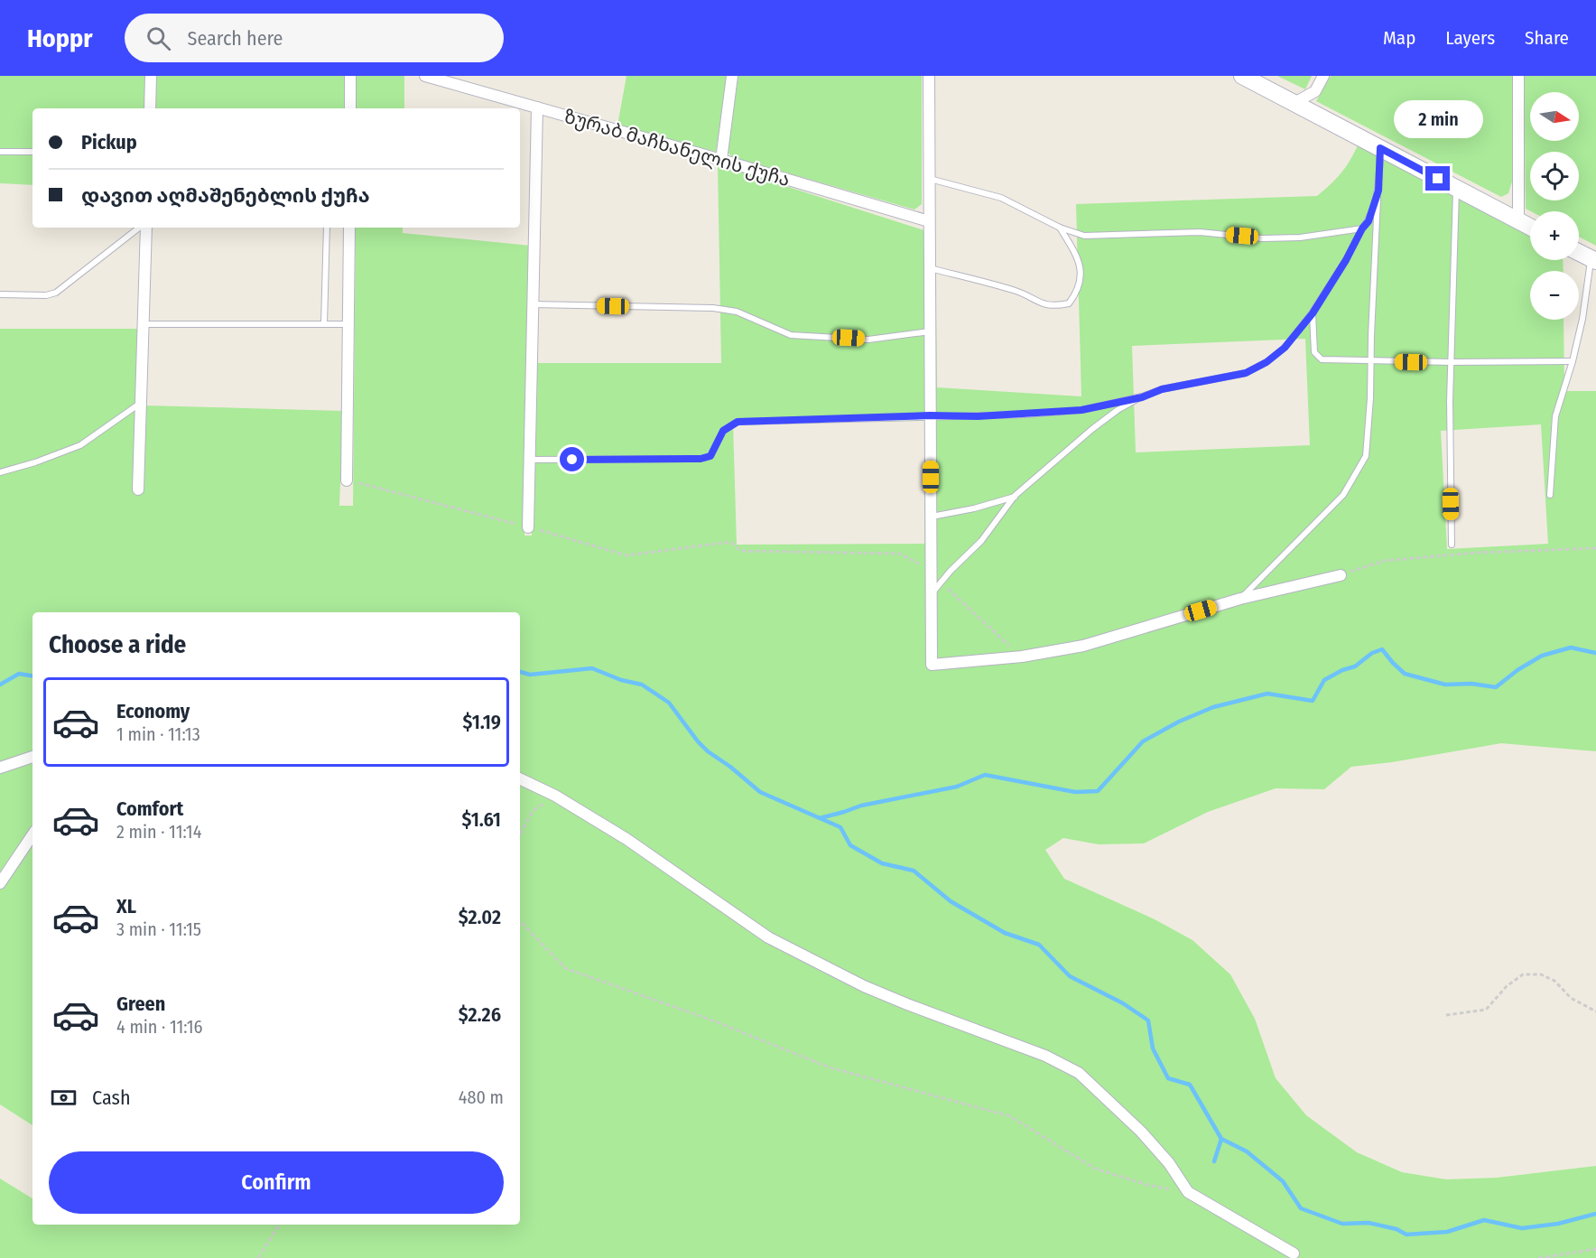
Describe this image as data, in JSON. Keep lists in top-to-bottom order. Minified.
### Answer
{"streets":{"street":["ზურაბ მაჩხანელის ქუჩა"]},"north":"right","page":{"header":"Hoppr","search":"Search here","nav":["Map","Layers","Share"],"map_buttons":["+","−"],"bubble":"2 min","banner":["Pickup","დავით აღმაშენებლის ქუჩა"],"heading":"Choose a ride","list":[{"name":"Economy","note":"1 min · 11:13","value":"$1.19"},{"name":"Comfort","note":"2 min · 11:14","value":"$1.61"},{"name":"XL","note":"3 min · 11:15","value":"$2.02"},{"name":"Green","note":"4 min · 11:16","value":"$2.26"}],"pay":["Cash","480 m"],"buttons":"Confirm"}}
